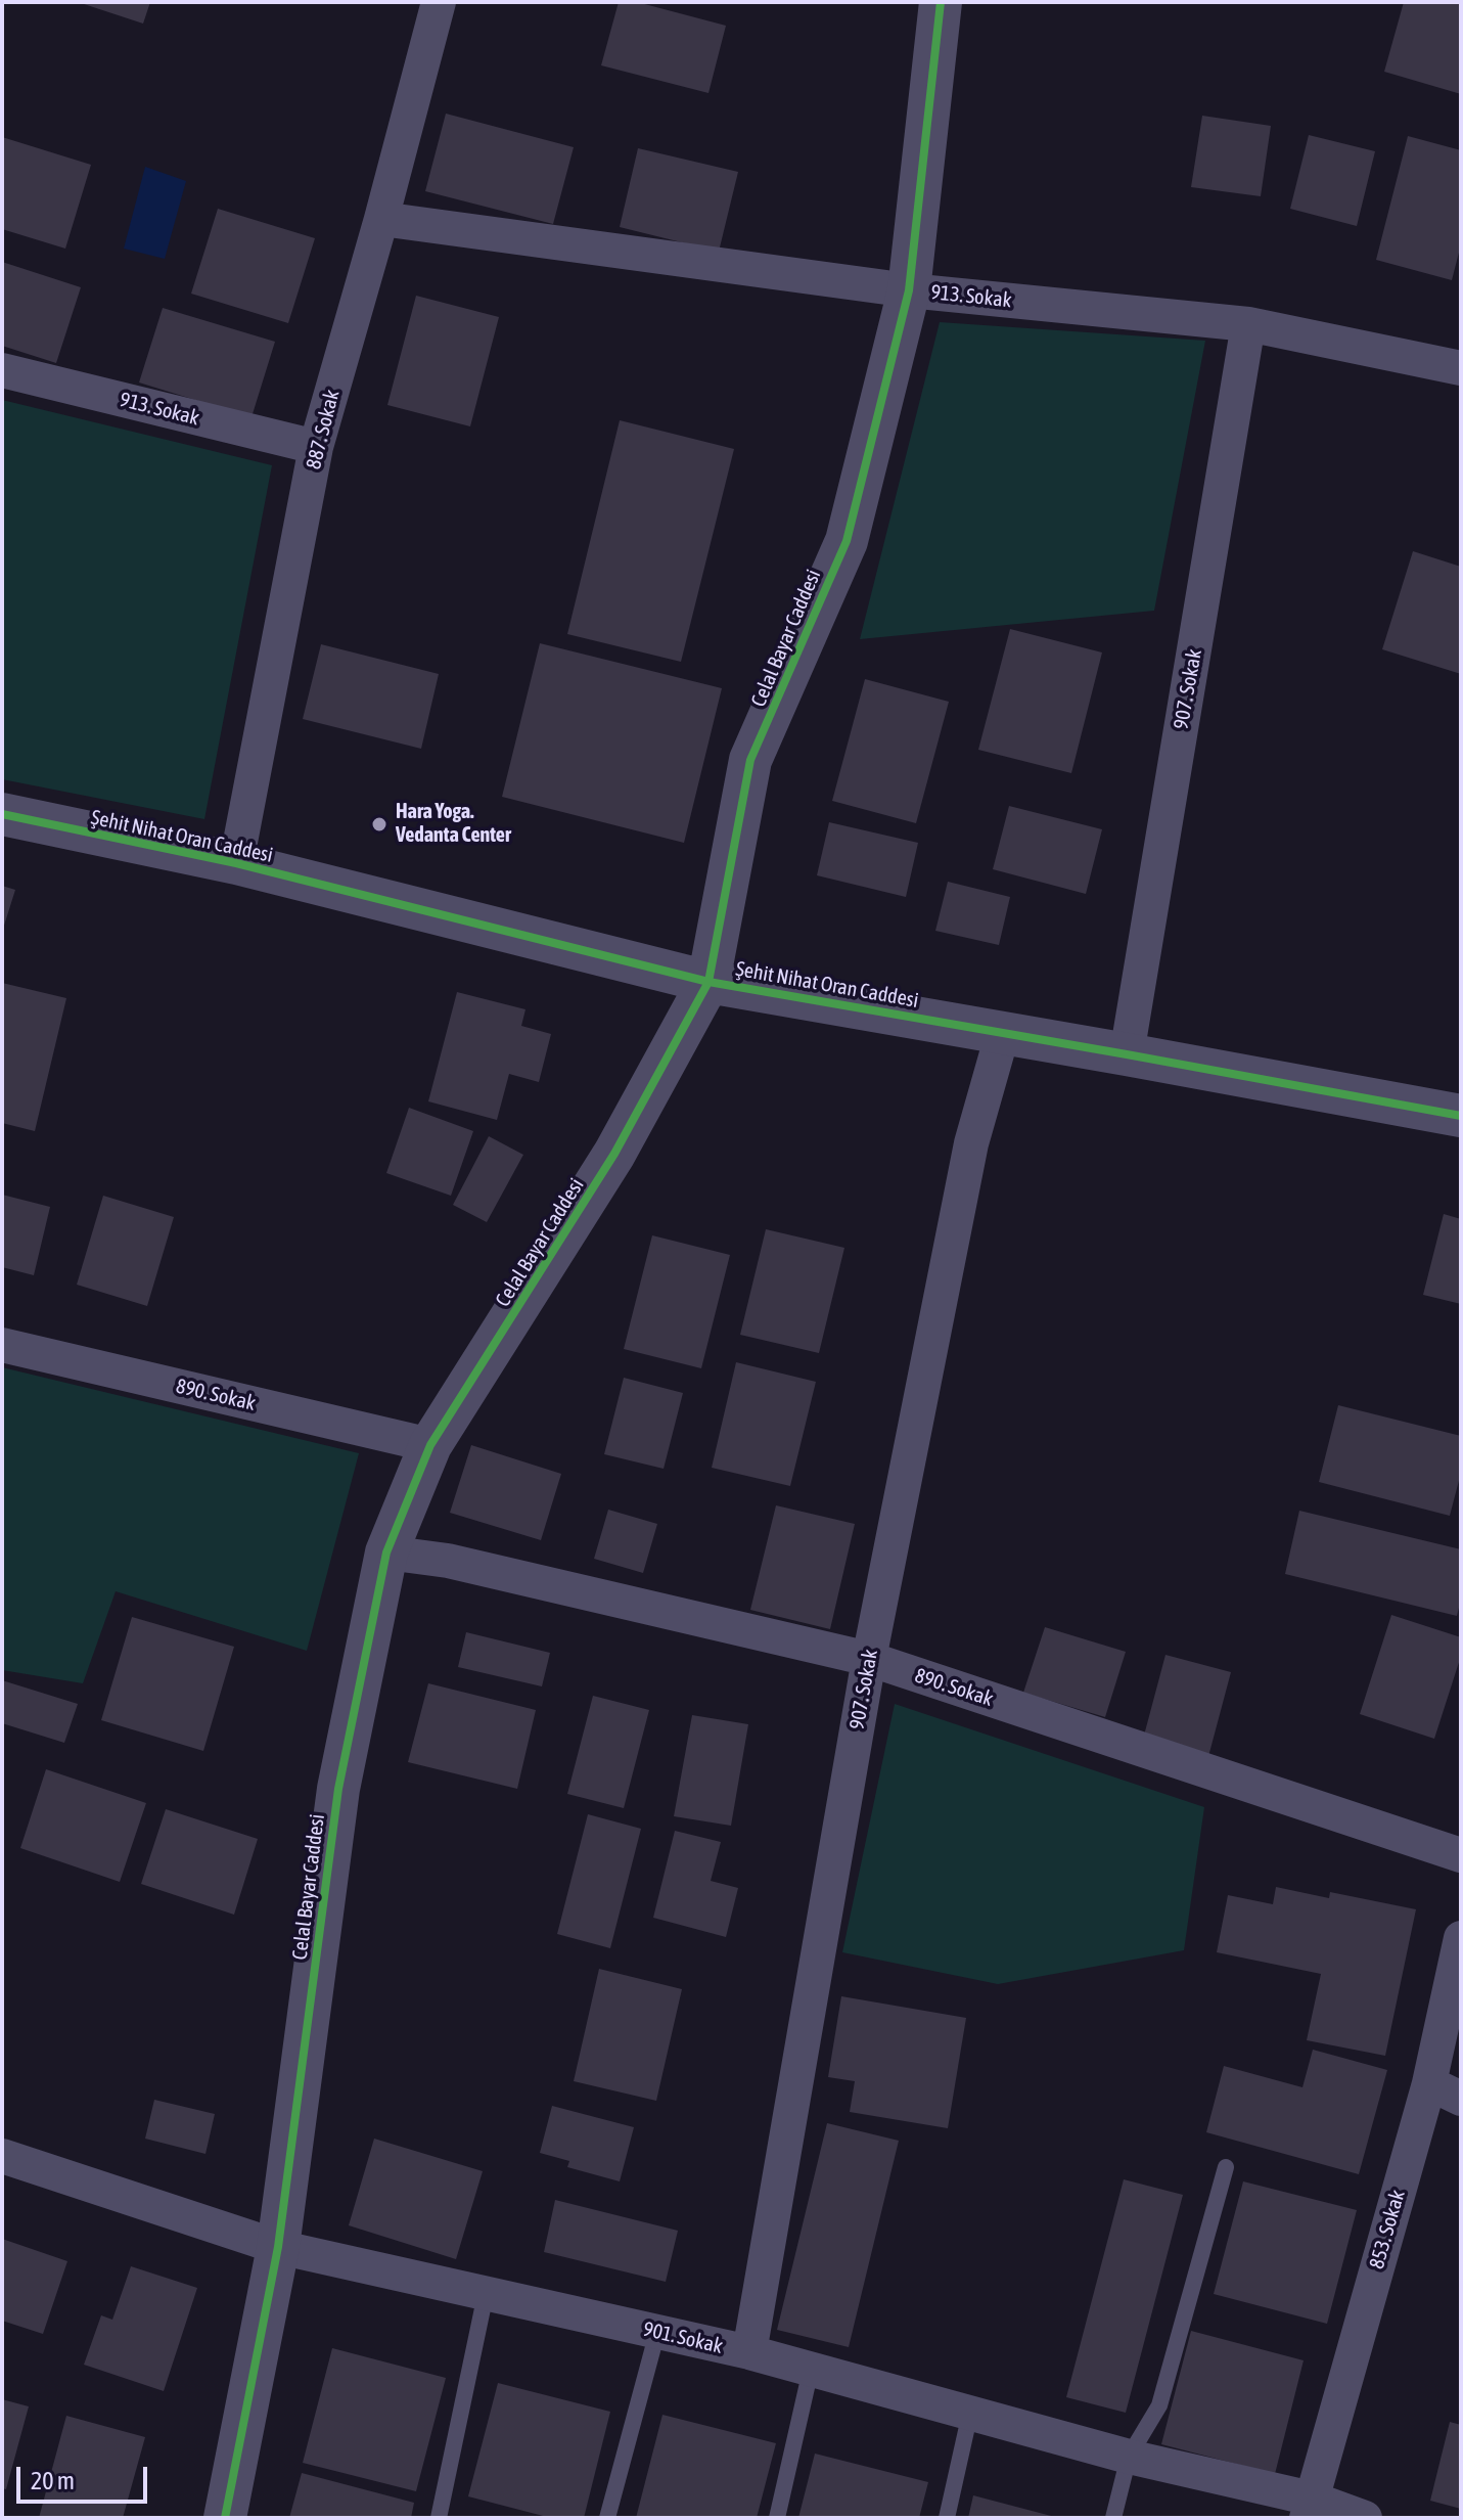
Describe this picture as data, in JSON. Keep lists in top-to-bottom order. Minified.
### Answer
{"streets":{"street":["913. Sokak","887. Sokak","Celal Bayar Caddesi","907. Sokak","Şehit Nihat Oran Caddesi","890. Sokak","853. Sokak","901. Sokak"]},"crossings":[["913. Sokak","887. Sokak"],["913. Sokak","Celal Bayar Caddesi"],["913. Sokak","907. Sokak"],["887. Sokak","Şehit Nihat Oran Caddesi"],["Celal Bayar Caddesi","Şehit Nihat Oran Caddesi"],["Celal Bayar Caddesi","890. Sokak"],["Celal Bayar Caddesi","901. Sokak"],["907. Sokak","Şehit Nihat Oran Caddesi"],["907. Sokak","890. Sokak"],["907. Sokak","901. Sokak"],["853. Sokak","901. Sokak"]],"places":["Hara Yoga. Vedanta Center"],"scale_bar":"20 m"}
